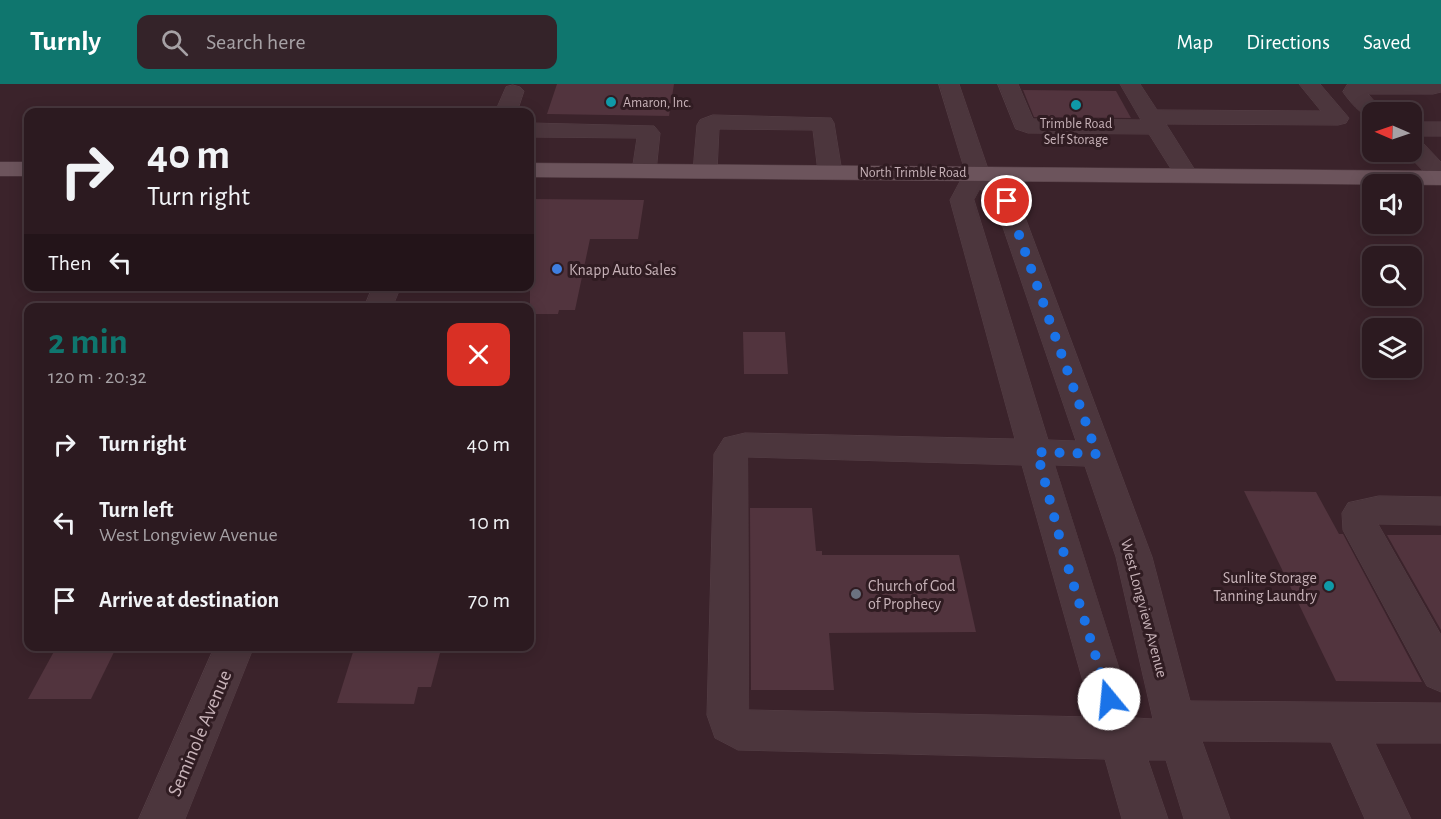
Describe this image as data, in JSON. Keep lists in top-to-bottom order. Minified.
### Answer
{"streets":{"main road":["North Trimble Road"],"street":["West Longview Avenue","Seminole Avenue"]},"crossings":[["North Trimble Road","West Longview Avenue"]],"places":["Amaron, Inc.","Trimble Road Self Storage","Knapp Auto Sales","Sunlite Storage Tanning Laundry","Church of God of Prophecy"],"north":"left","page":{"header":"Turnly","search":"Search here","nav":["Map","Directions","Saved"],"turn":["40 m","Turn right"],"then":"Then","heading":["2 min","120 m · 20:32"],"list":[{"name":"Turn right","value":"40 m"},{"name":"Turn left","note":"West Longview Avenue","value":"10 m"},{"name":"Arrive at destination","value":"70 m"}]}}
